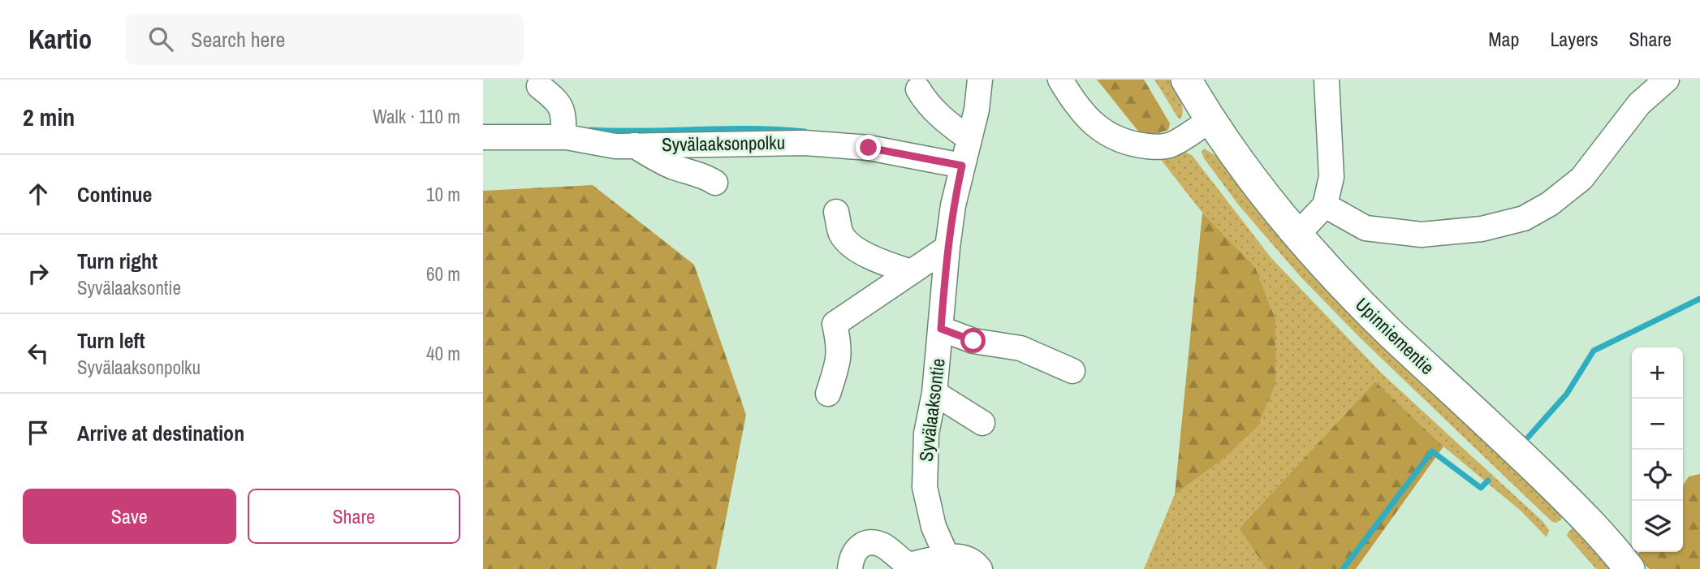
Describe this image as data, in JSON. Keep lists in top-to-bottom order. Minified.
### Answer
{"streets":{"main road":["Upinniementie"],"street":["Syvälaaksonpolku","Syvälaaksontie"]},"crossings":[["Syvälaaksonpolku","Syvälaaksontie"]],"page":{"header":"Kartio","search":"Search here","nav":["Map","Layers","Share"],"heading":["2 min","Walk · 110 m"],"list":[["Continue","10 m"],["Turn right","Syvälaaksontie","60 m"],["Turn left","Syvälaaksonpolku","40 m"],"Arrive at destination"],"map_buttons":["+","−"],"buttons":["Save","Share"]}}
